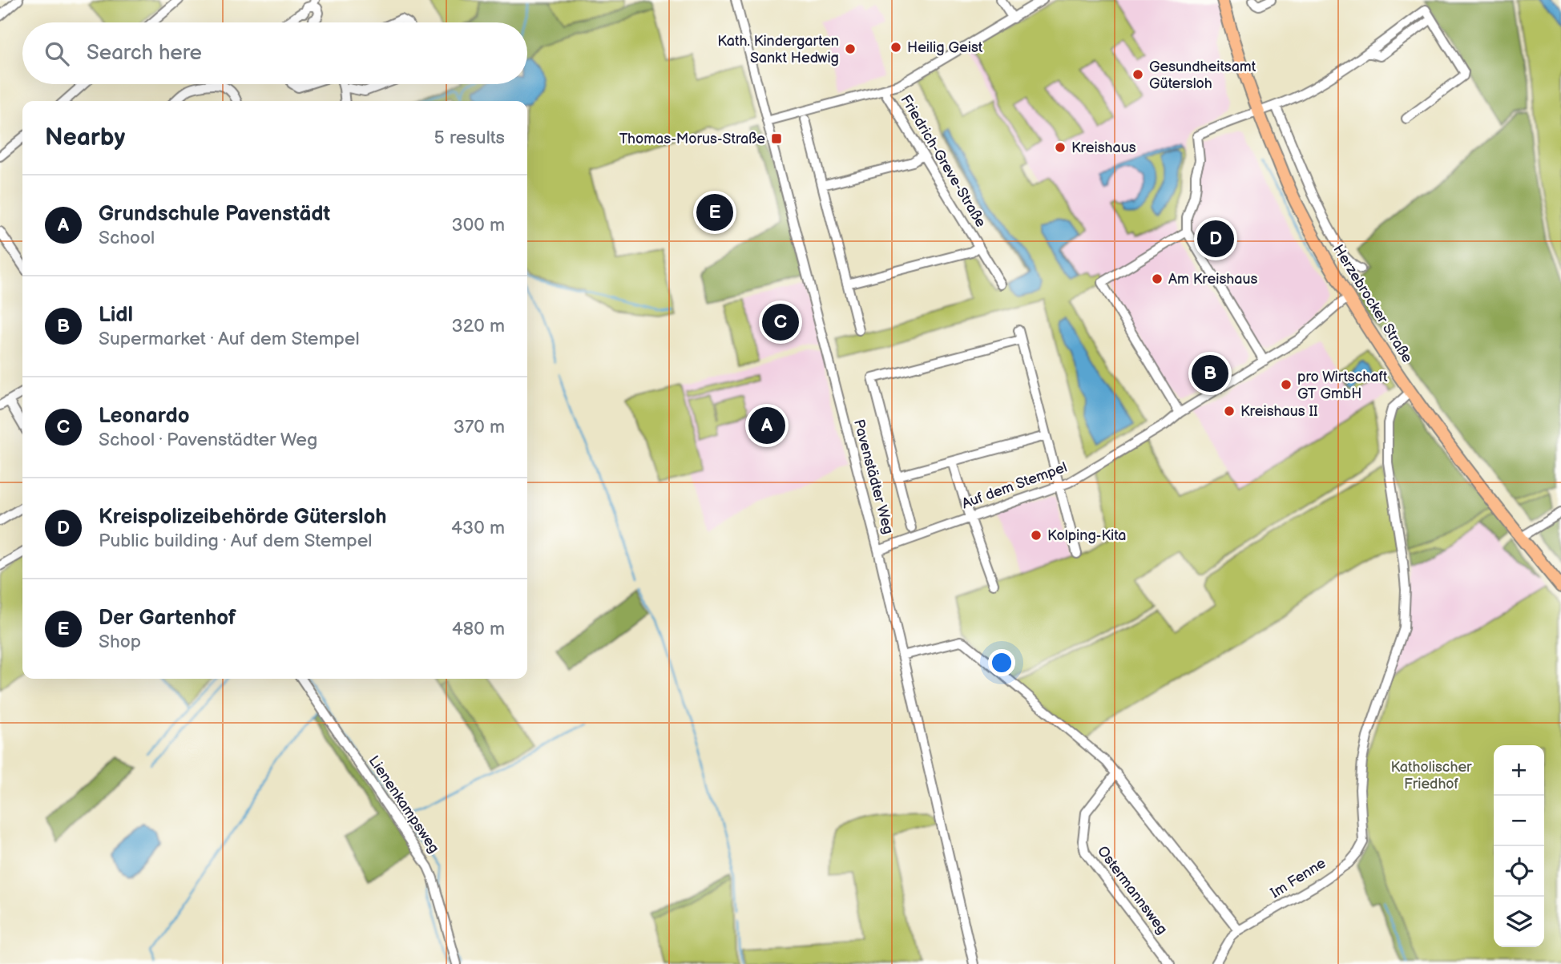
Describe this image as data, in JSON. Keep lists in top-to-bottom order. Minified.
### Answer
{"streets":{"main road":["Herzebrocker Straße"],"street":["Friedrich-Greve-Straße","Pavenstädter Weg","Auf dem Stempel","Lienenkampsweg","Im Fenne","Ostermannsweg"]},"crossings":[["Herzebrocker Straße","Auf dem Stempel"],["Herzebrocker Straße","Im Fenne"],["Pavenstädter Weg","Auf dem Stempel"]],"parks":["Katholischer Friedhof"],"places":{"other":["Heilig Geist","Kath. Kindergarten Sankt Hedwig","Gesundheitsamt Gütersloh","Kreishaus","Am Kreishaus","pro Wirtschaft GT GmbH","Kreishaus II","Kolping-Kita"],"transit":["Thomas-Morus-Straße"]},"page":{"search":"Search here","heading":["Nearby","5 results"],"list":[{"mark":"A","name":"Grundschule Pavenstädt","note":"School","value":"300 m"},{"mark":"B","name":"Lidl","note":"Supermarket · Auf dem Stempel","value":"320 m"},{"mark":"C","name":"Leonardo","note":"School · Pavenstädter Weg","value":"370 m"},{"mark":"D","name":"Kreispolizeibehörde Gütersloh","note":"Public building · Auf dem Stempel","value":"430 m"},{"mark":"E","name":"Der Gartenhof","note":"Shop","value":"480 m"}],"pins":["E","D","C","B","A"],"map_buttons":["+","−"]}}
